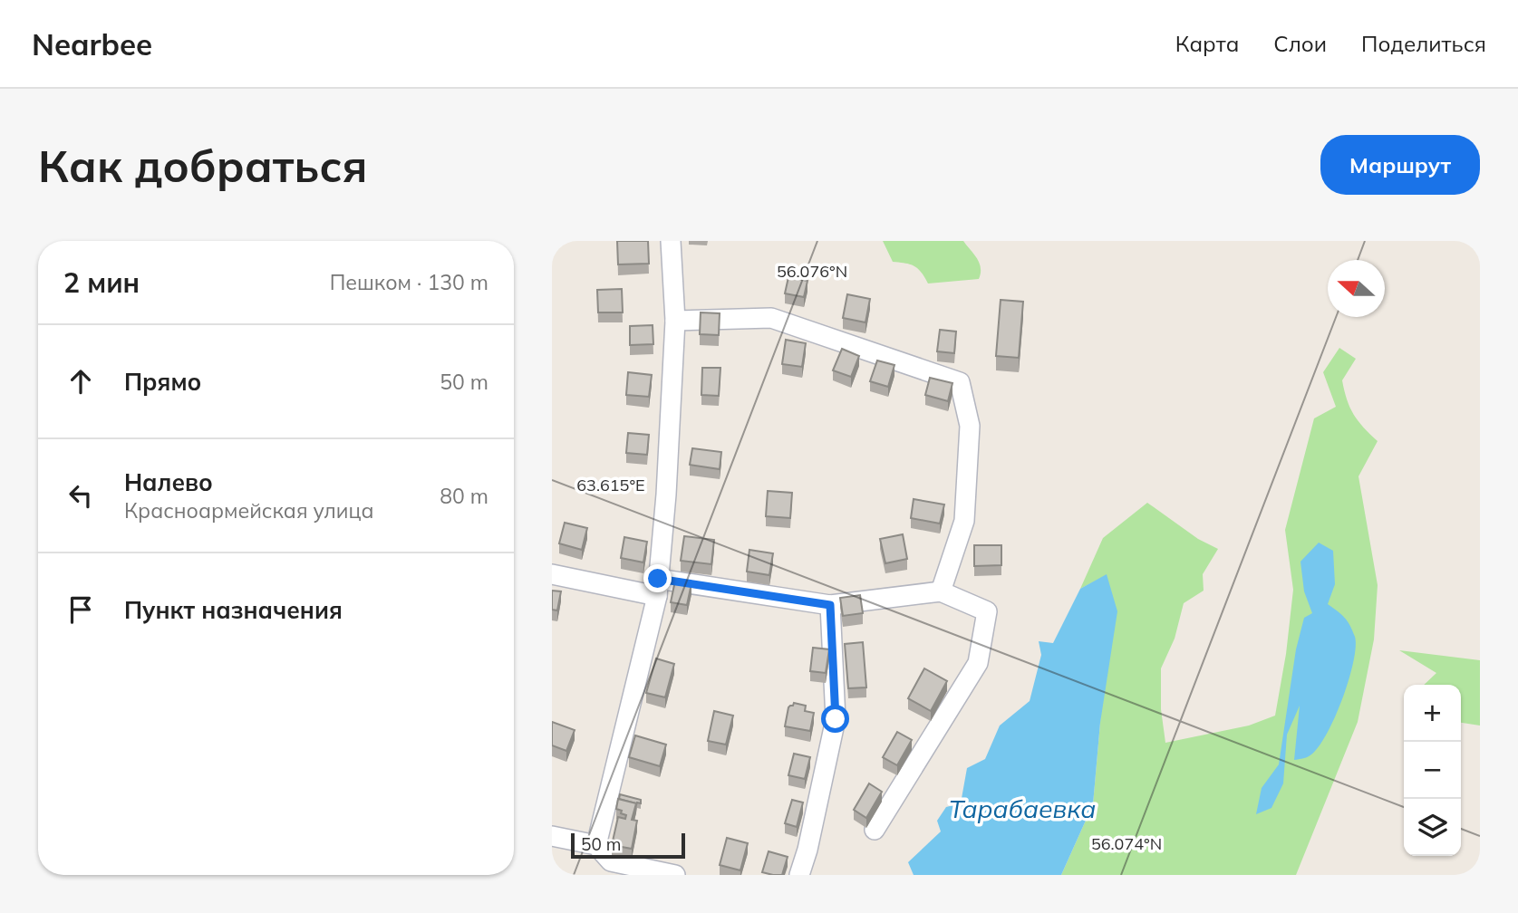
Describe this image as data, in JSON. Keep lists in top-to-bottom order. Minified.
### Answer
{"water":["Тарабаевка"],"scale_bar":"50 m","north":"left","page":{"header":"Nearbee","nav":["Карта","Слои","Поделиться"],"buttons":"Маршрут","title":"Как добраться","heading":["2 мин","Пешком · 130 m"],"list":[["Прямо","50 m"],["Налево","Красноармейская улица","80 m"],"Пункт назначения"],"map_buttons":["+","−"],"scale":"50 m"},"coordinates":["56.076°N","63.615°E","56.074°N"]}
